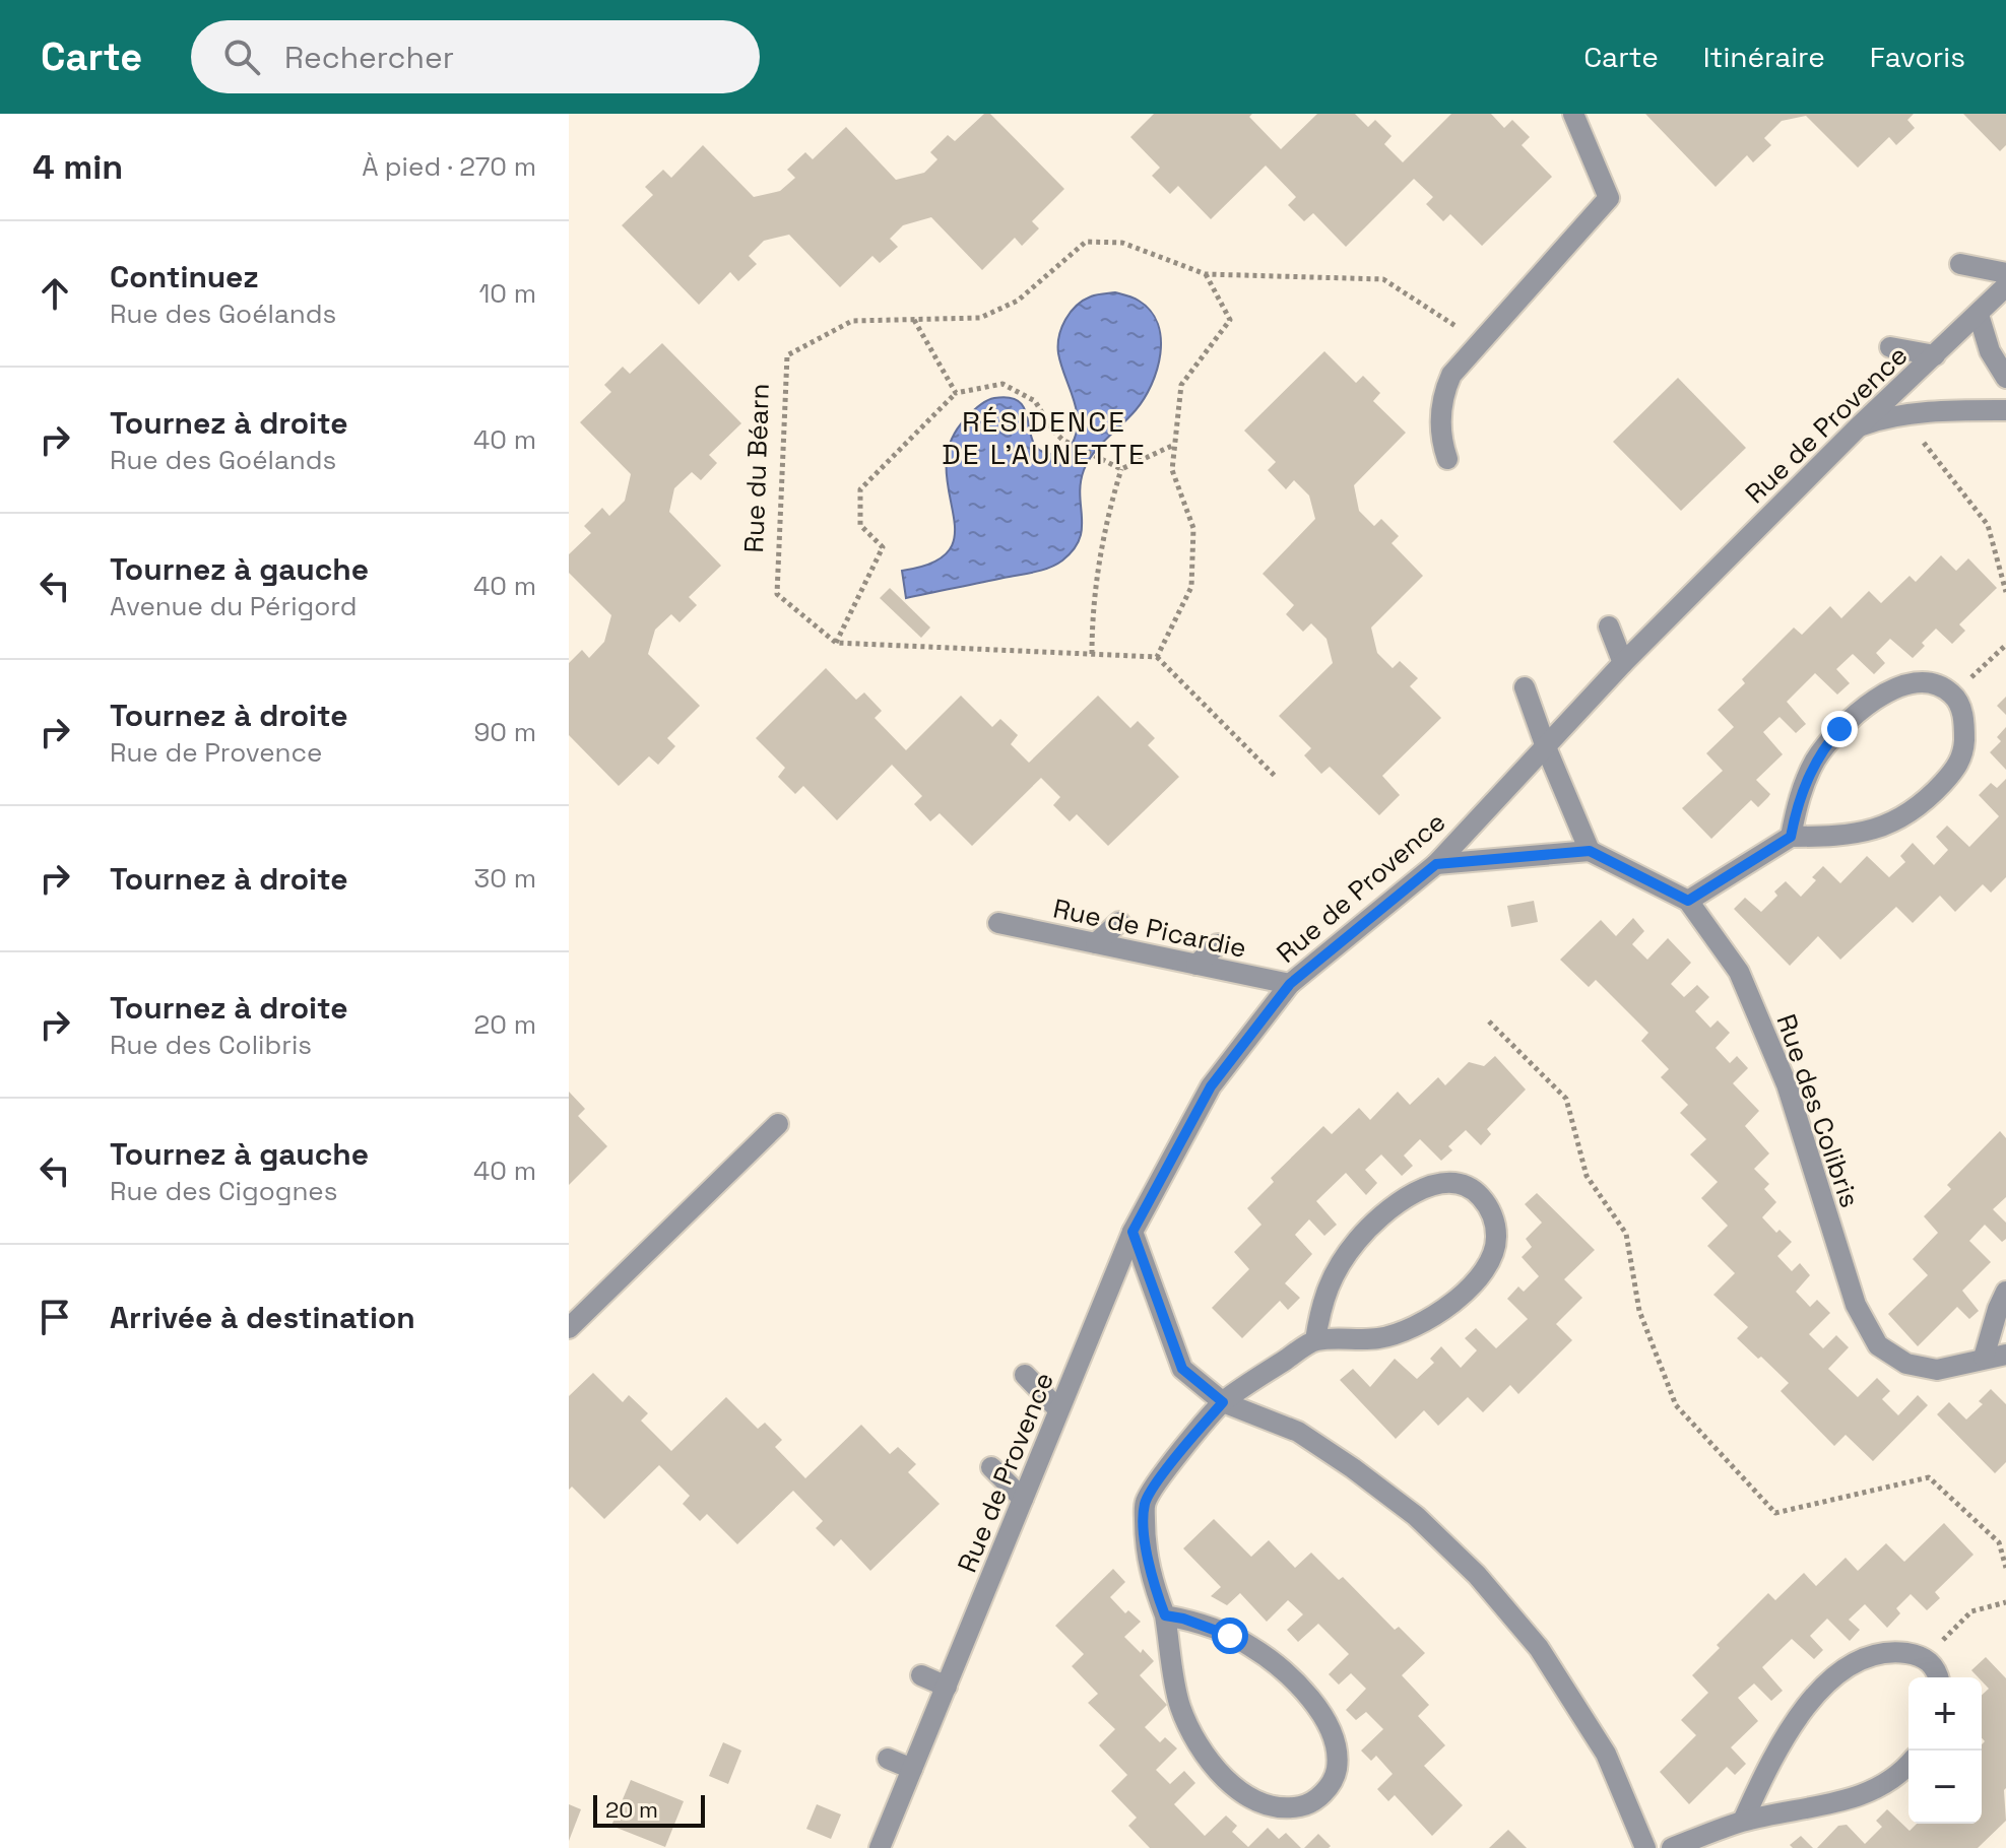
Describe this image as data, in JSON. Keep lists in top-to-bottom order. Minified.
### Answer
{"streets":{"street":["Rue de Provence","Rue de Picardie","Rue des Colibris"],"path":["Rue du Béarn"]},"crossings":[["Rue de Provence","Rue de Picardie"]],"districts":["RÉSIDENCE DE L'AUNETTE"],"scale_bar":"20 m","page":{"header":"Carte","search":"Rechercher","nav":["Carte","Itinéraire","Favoris"],"heading":["4 min","À pied · 270 m"],"list":[["Continuez","Rue des Goélands","10 m"],["Tournez à droite","Rue des Goélands","40 m"],["Tournez à gauche","Avenue du Périgord","40 m"],["Tournez à droite","Rue de Provence","90 m"],["Tournez à droite","30 m"],["Tournez à droite","Rue des Colibris","20 m"],["Tournez à gauche","Rue des Cigognes","40 m"],"Arrivée à destination"],"map_buttons":["+","−"],"scale":"20 m"}}
